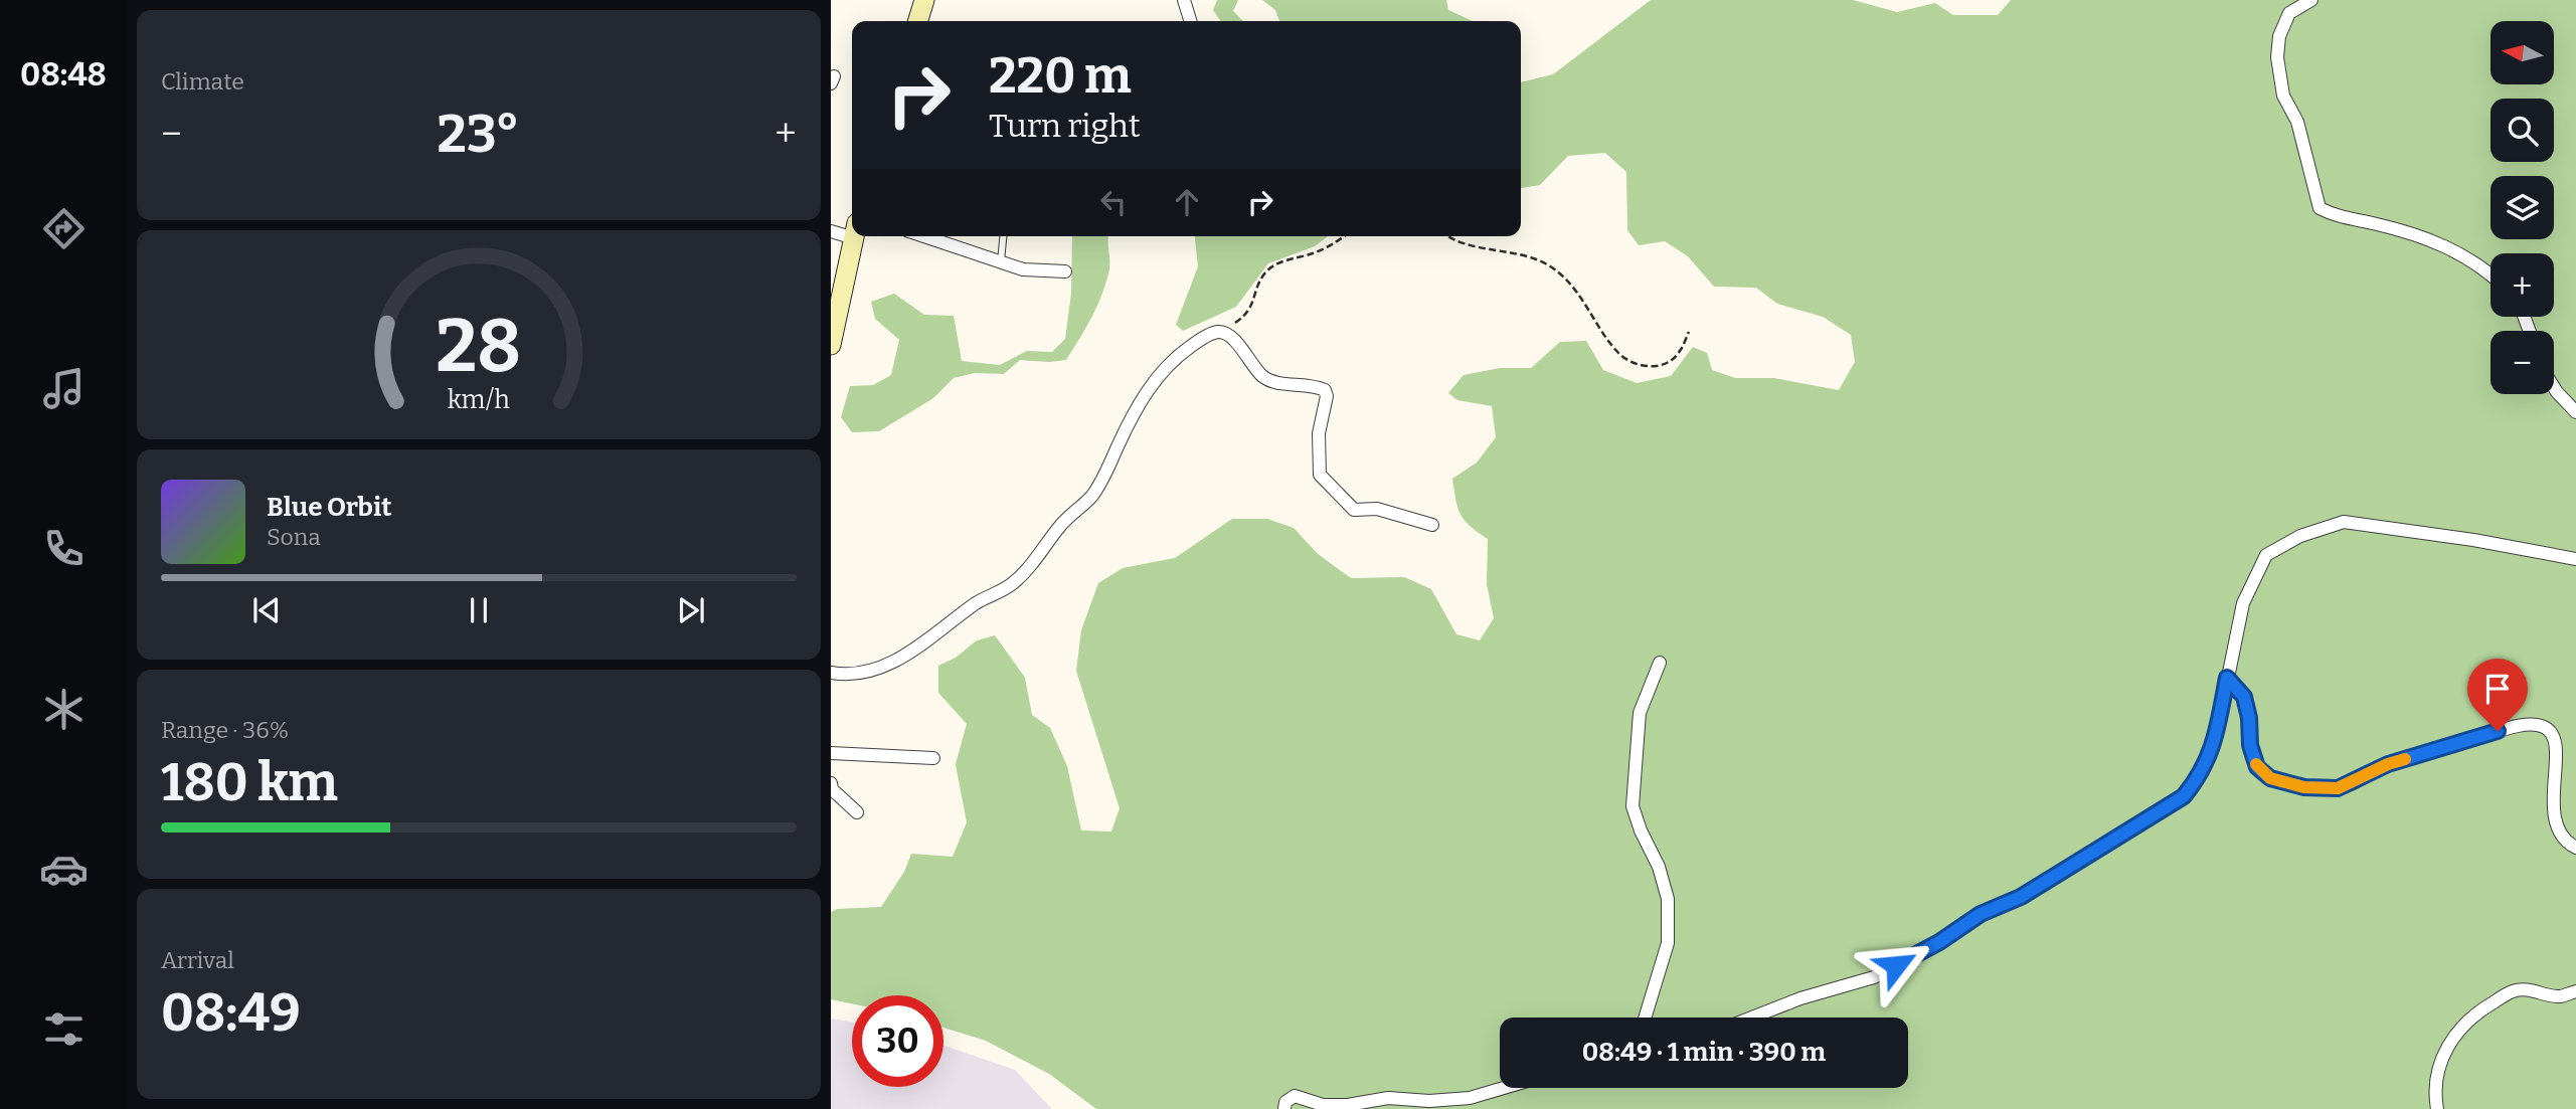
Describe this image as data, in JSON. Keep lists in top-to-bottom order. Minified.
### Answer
{"north":"left","page":{"tabs":"08:48","tile":["Climate",["Range · 36%","180 km"],["Arrival","08:49"]],"map_buttons":["+","−"],"turn":["220 m","Turn right"],"heat":["−","23°","+"],"song":["Blue Orbit","Sona"],"limit":"30","trip":"08:49 · 1 min · 390 m","gauge":["28","km/h"]}}
